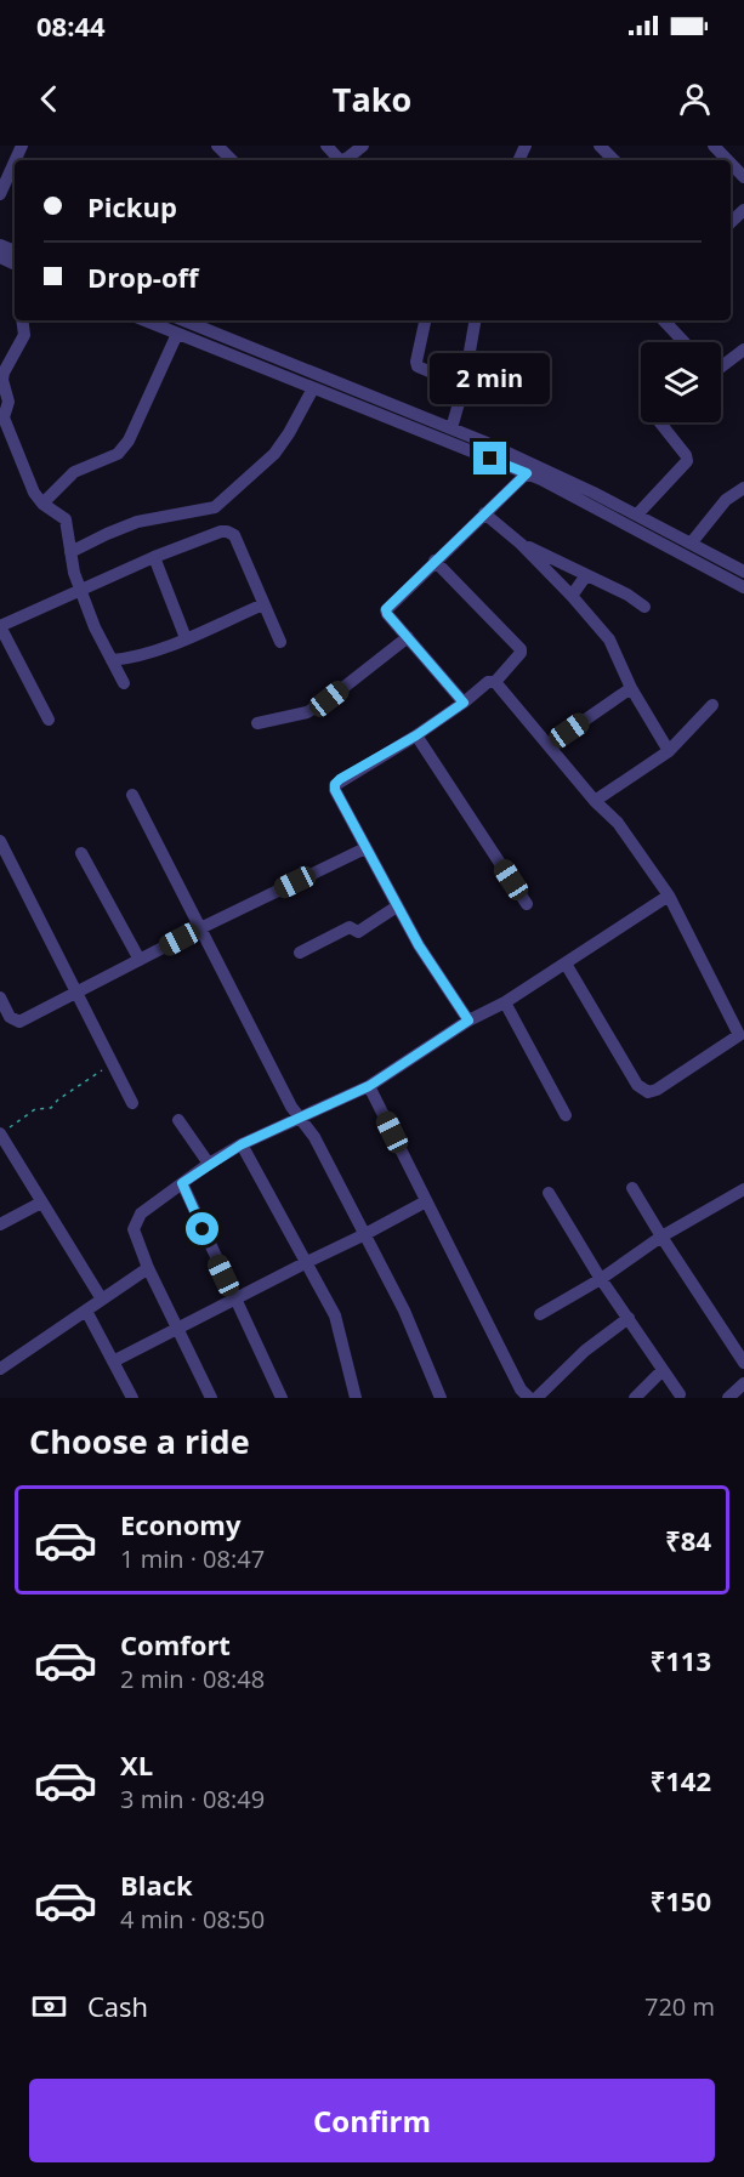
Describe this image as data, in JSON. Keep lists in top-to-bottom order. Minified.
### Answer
{"page":{"status":"08:44","header":"Tako","banner":["Pickup","Drop-off"],"bubble":"2 min","heading":"Choose a ride","list":[{"name":"Economy","note":"1 min · 08:47","value":"₹84"},{"name":"Comfort","note":"2 min · 08:48","value":"₹113"},{"name":"XL","note":"3 min · 08:49","value":"₹142"},{"name":"Black","note":"4 min · 08:50","value":"₹150"}],"pay":["Cash","720 m"],"buttons":"Confirm"}}
